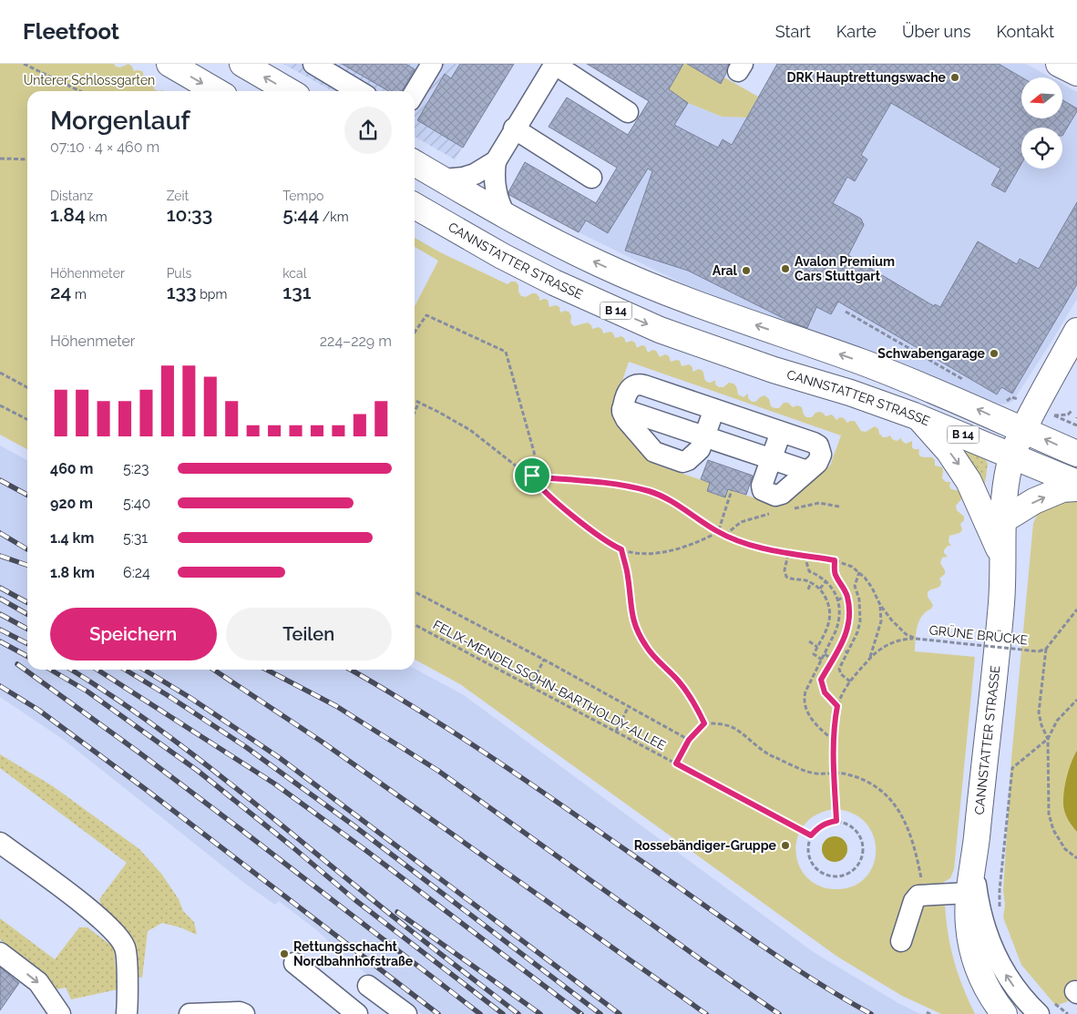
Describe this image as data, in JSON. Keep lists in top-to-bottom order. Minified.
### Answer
{"streets":{"main road":["CANNSTATTER STRASSE","B 14"],"path":["GRÜNE BRÜCKE","FELIX-MENDELSSOHN-BARTHOLDY-ALLEE"]},"crossings":[["CANNSTATTER STRASSE","B 14"]],"parks":["Unterer Schlossgarten"],"places":["DRK Hauptrettungswache","Avalon Premium Cars Stuttgart","Aral","Schwabengarage","Rossebändiger-Gruppe","Rettungsschacht Nordbahnhofstraße"],"north":"left","page":{"header":"Fleetfoot","nav":["Start","Karte","Über uns","Kontakt"],"heading":["Morgenlauf","07:10 · 4 × 460 m"],"stats":[["Distanz","1.84 km"],["Zeit","10:33"],["Tempo","5:44 /km"],["Höhenmeter","24 m"],["Puls","133 bpm"],["kcal","131"]],"chart":["Höhenmeter","224–229 m"],"list":[{"name":"460 m","note":"5:23"},{"name":"920 m","note":"5:40"},{"name":"1.4 km","note":"5:31"},{"name":"1.8 km","note":"6:24"}],"buttons":["Speichern","Teilen"]}}
